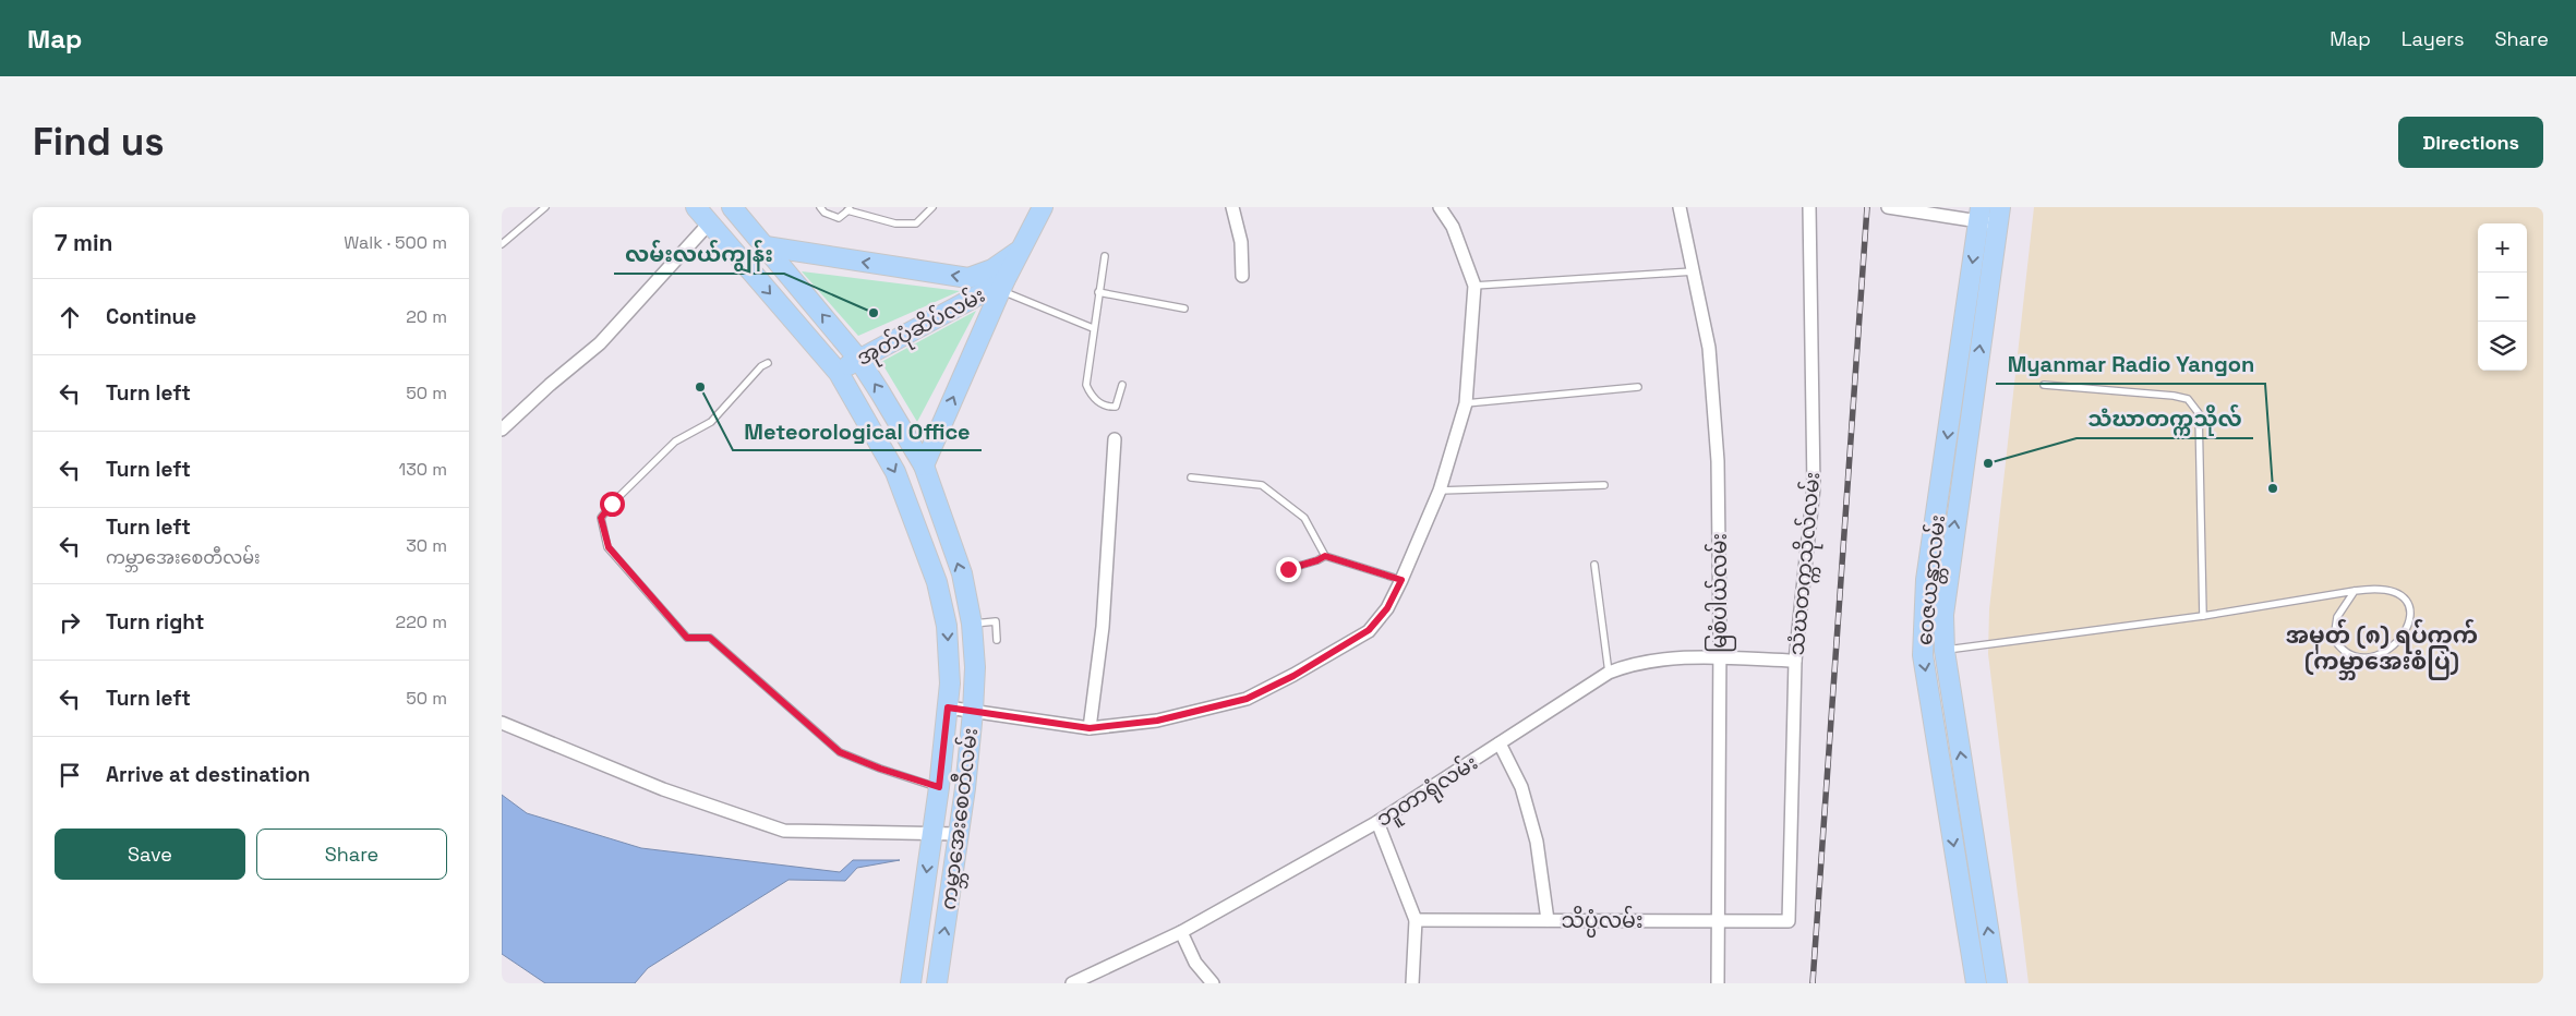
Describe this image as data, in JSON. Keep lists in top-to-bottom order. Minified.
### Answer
{"streets":{"main road":["အုတ်ပုံဆိပ်လမ်း","ဝေဇယန္တာလမ်း","ကမ္ဘာအေးစေတီလမ်း"],"street":["သံဃတက္ကသိုလ်လမ်း","မြစံပါယ်လမ်း","ဘူတာရုံလမ်း","သိပ္ပံလမ်း"]},"crossings":[["အုတ်ပုံဆိပ်လမ်း","ကမ္ဘာအေးစေတီလမ်း"],["သံဃတက္ကသိုလ်လမ်း","ဘူတာရုံလမ်း"],["သံဃတက္ကသိုလ်လမ်း","သိပ္ပံလမ်း"],["မြစံပါယ်လမ်း","ဘူတာရုံလမ်း"],["မြစံပါယ်လမ်း","သိပ္ပံလမ်း"]],"districts":["အမှတ် (၈) ရပ်ကွက် (ကမ္ဘာအေးစံပြ)"],"places":["လမ်းလယ်ကျွန်း","Meteorological Office","သံဃာတက္ကသိုလ်","Myanmar Radio Yangon"],"page":{"header":"Map","nav":["Map","Layers","Share"],"buttons":["Directions",["Save","Share"]],"title":"Find us","heading":["7 min","Walk · 500 m"],"map_buttons":["+","−"],"list":[["Continue","20 m"],["Turn left","50 m"],["Turn left","130 m"],["Turn left","ကမ္ဘာအေးစေတီလမ်း","30 m"],["Turn right","220 m"],["Turn left","50 m"],"Arrive at destination"]}}
